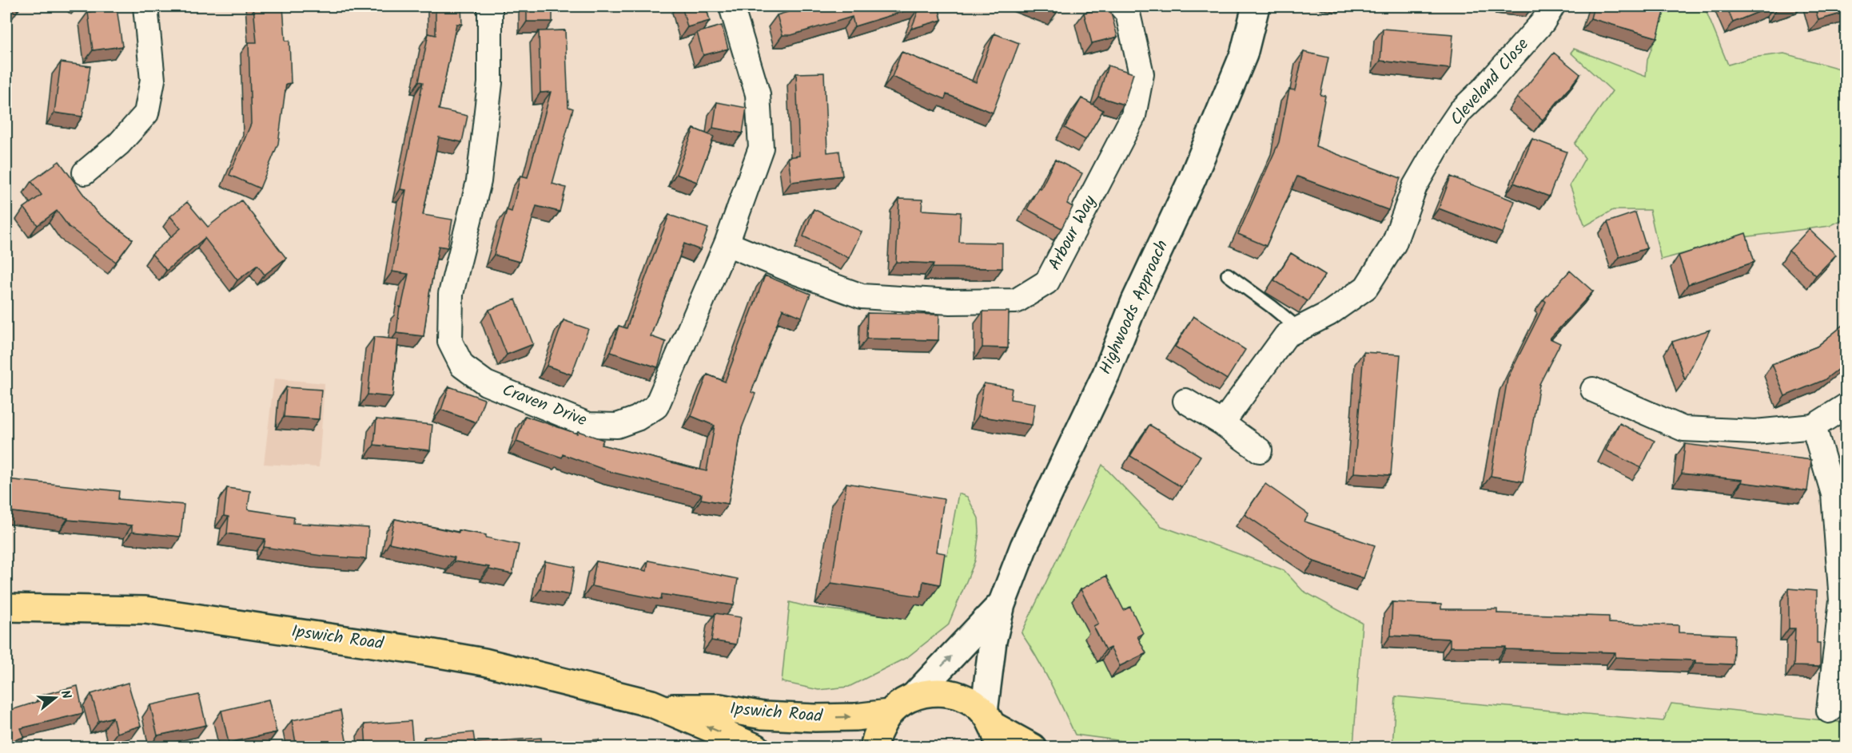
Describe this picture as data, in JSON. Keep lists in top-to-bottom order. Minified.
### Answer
{"streets":{"main road":["Ipswich Road"],"street":["Cleveland Close","Arbour Way","Highwoods Approach","Craven Drive"]},"crossings":[["Arbour Way","Craven Drive"]],"north":"right"}
